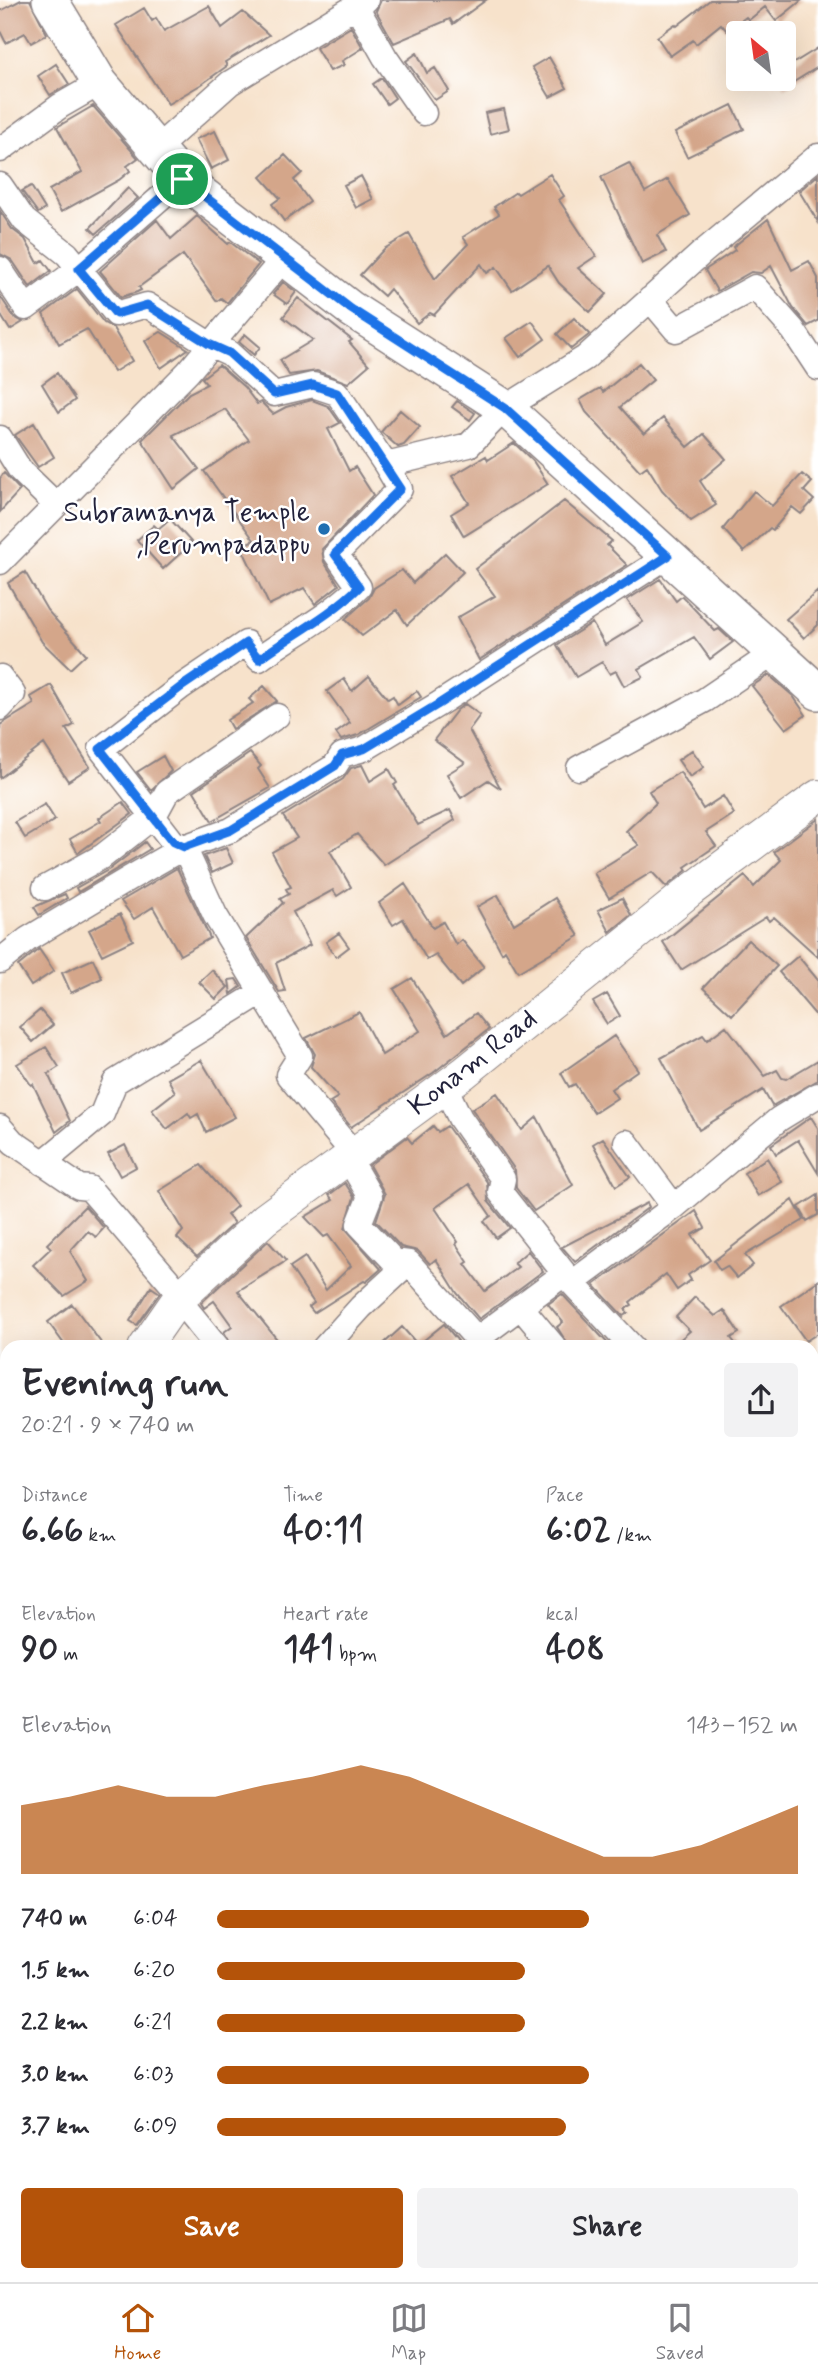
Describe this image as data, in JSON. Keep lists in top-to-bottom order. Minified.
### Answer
{"streets":{"street":["Konam Road"]},"places":["Subramanya Temple ,Perumpadappu"],"north":"top left","page":{"heading":["Evening run","20:21 · 9 × 740 m"],"stats":[["Distance","6.66 km"],["Time","40:11"],["Pace","6:02 /km"],["Elevation","90 m"],["Heart rate","141 bpm"],["kcal","408"]],"chart":["Elevation","143–152 m"],"list":[{"name":"740 m","note":"6:04"},{"name":"1.5 km","note":"6:20"},{"name":"2.2 km","note":"6:21"},{"name":"3.0 km","note":"6:03"},{"name":"3.7 km","note":"6:09"}],"buttons":["Save","Share"],"tabs":["Home","Map","Saved"]}}
